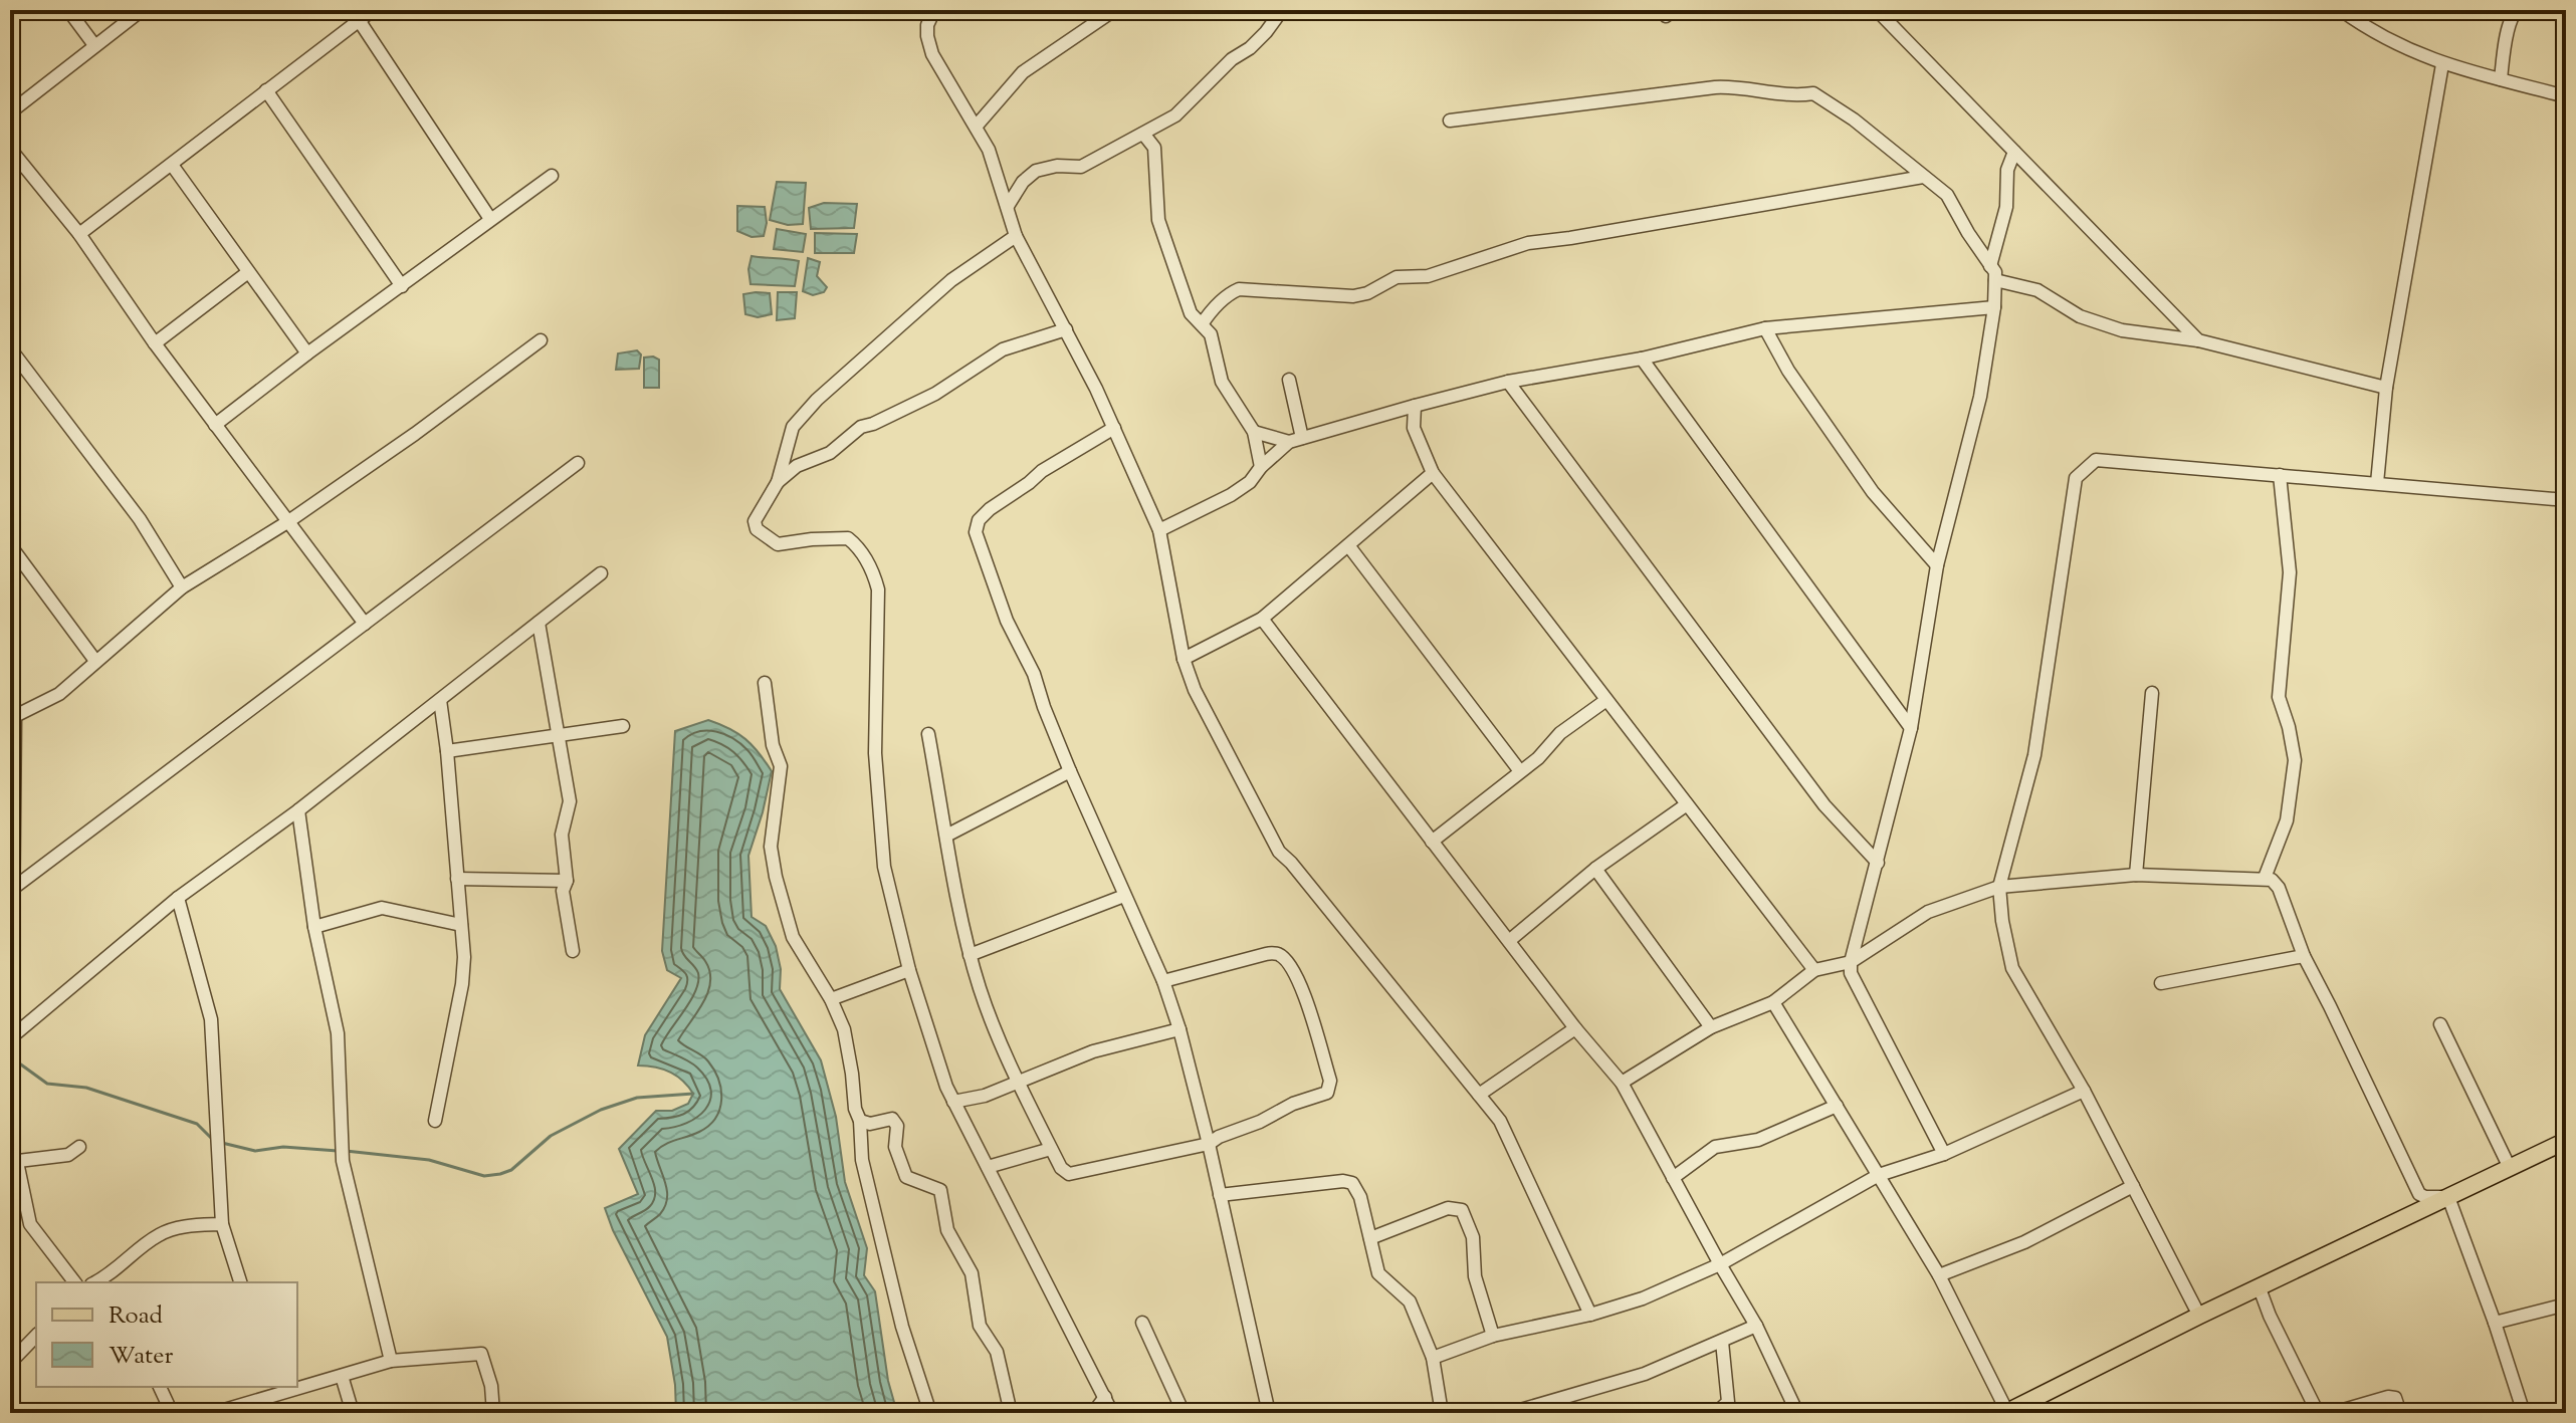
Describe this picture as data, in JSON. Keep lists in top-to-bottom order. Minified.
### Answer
{"legend":["Road","Water"]}
